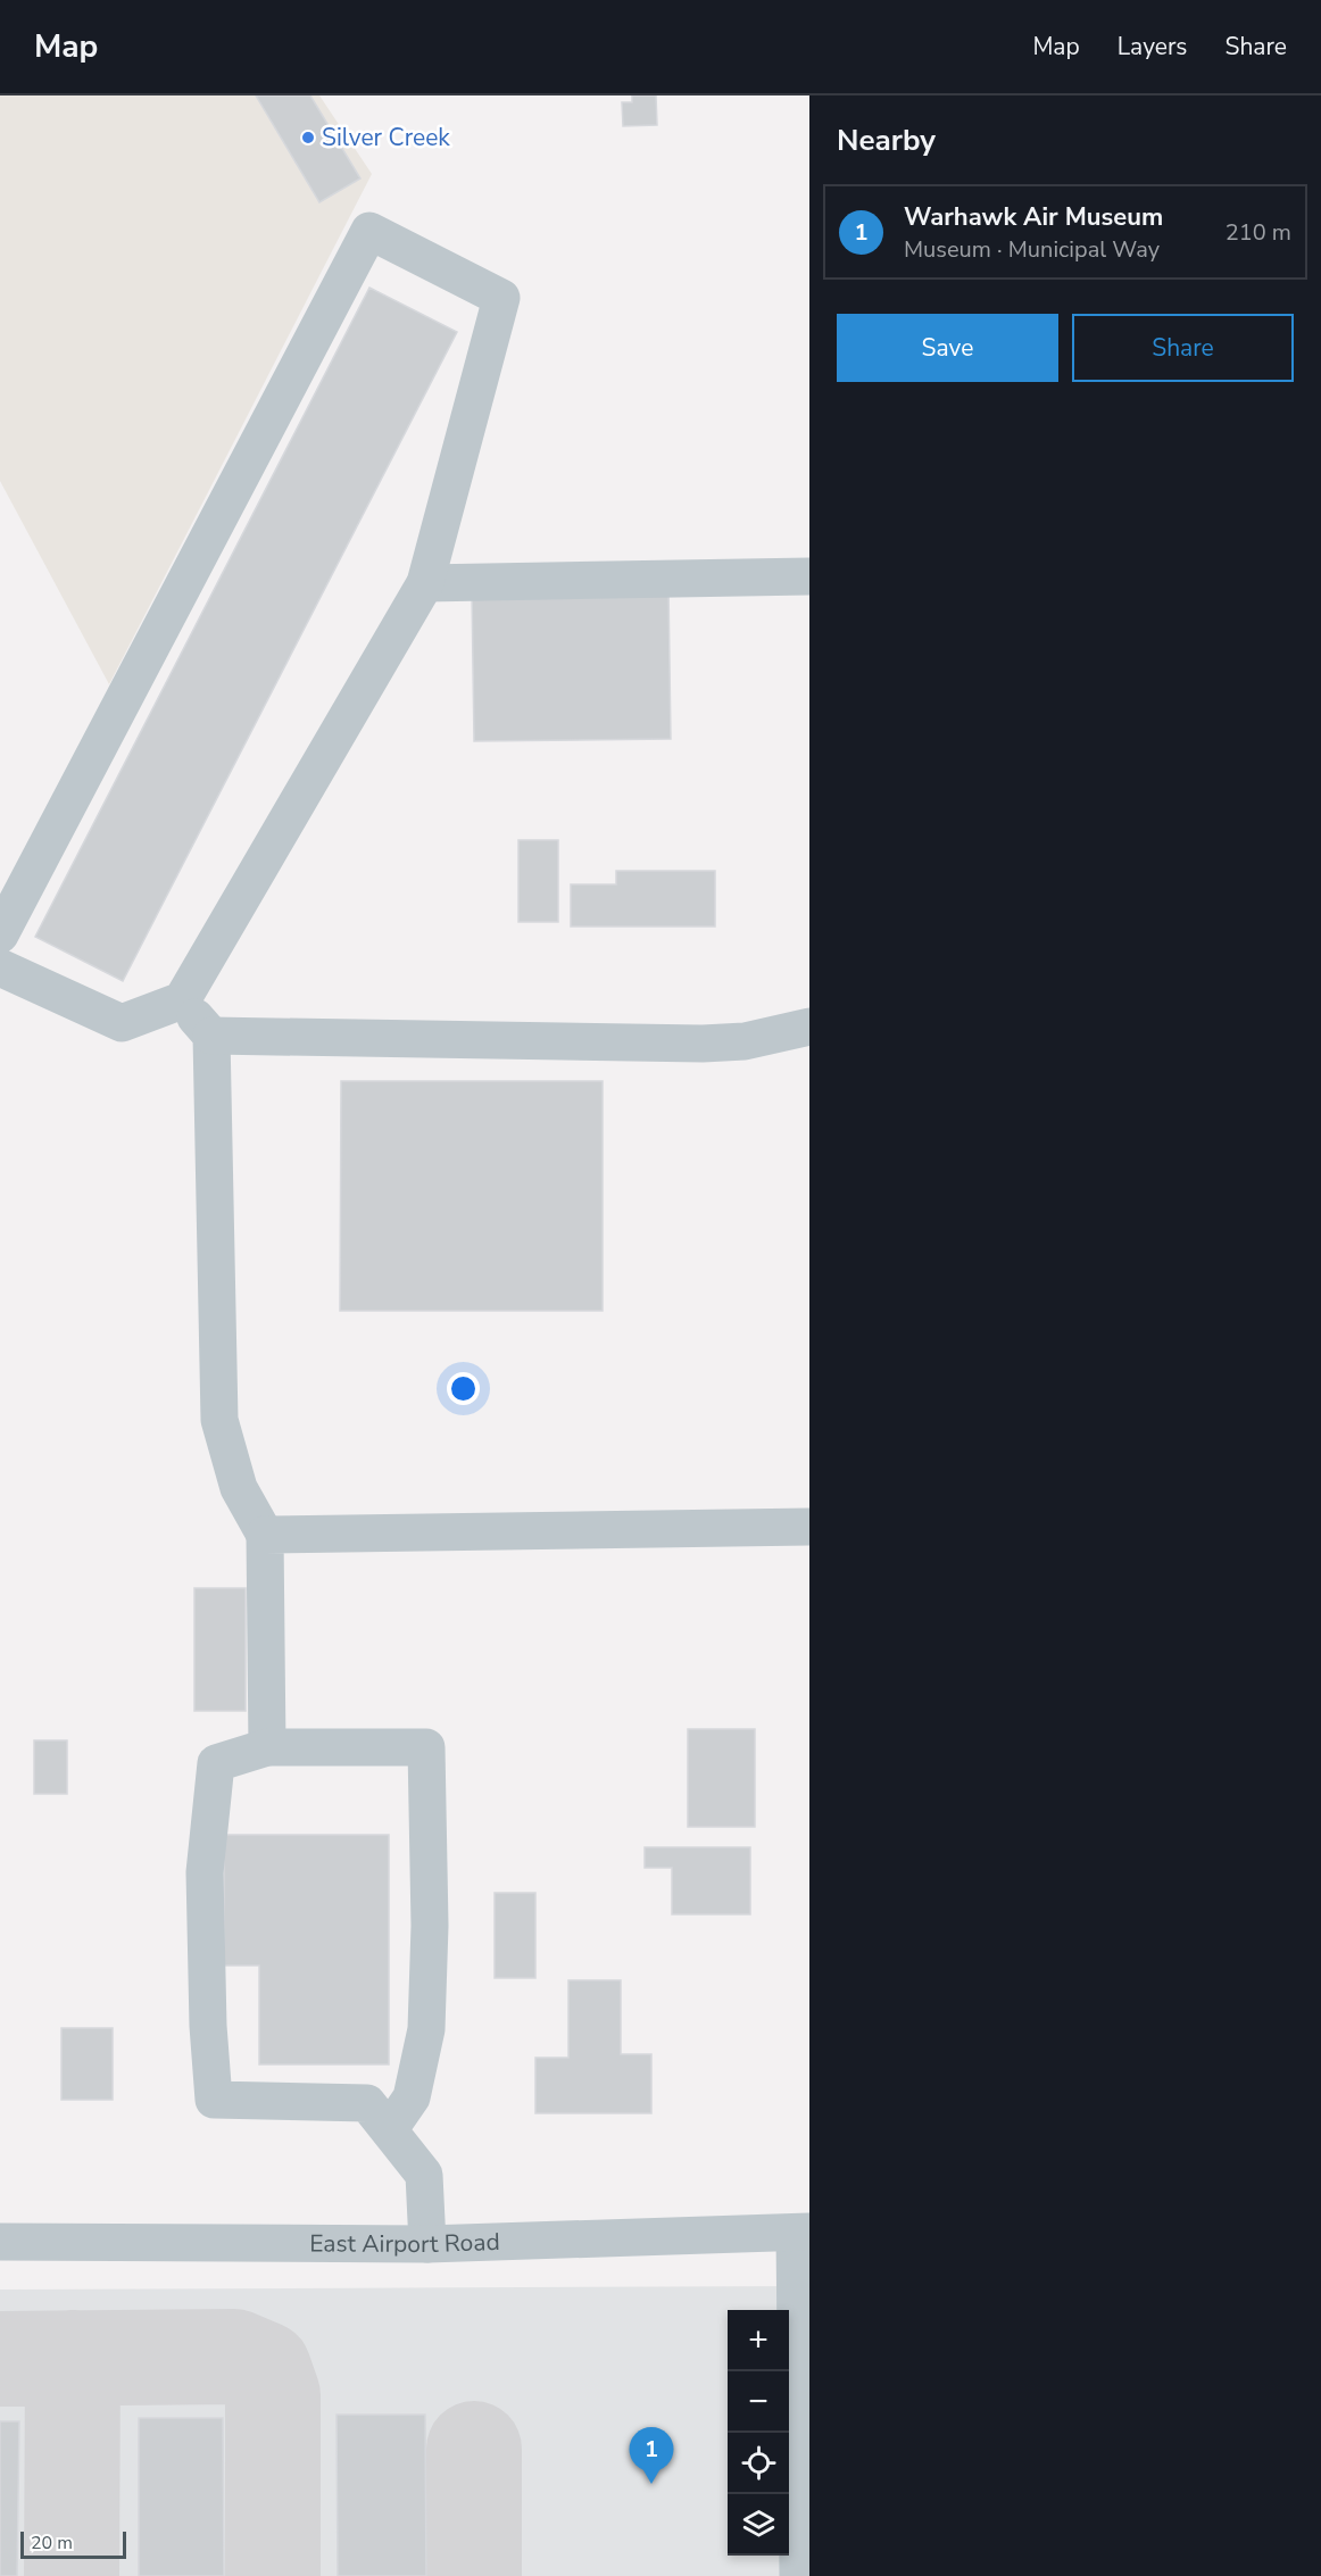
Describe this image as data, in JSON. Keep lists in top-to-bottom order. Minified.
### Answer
{"streets":{"street":["East Airport Road"]},"places":["Silver Creek"],"scale_bar":"20 m","page":{"header":"Map","nav":["Map","Layers","Share"],"heading":"Nearby","list":[{"mark":"1","name":"Warhawk Air Museum","note":"Museum · Municipal Way","value":"210 m"}],"buttons":["Save","Share"],"map_buttons":["+","−"],"pins":"1","scale":"20 m"}}
